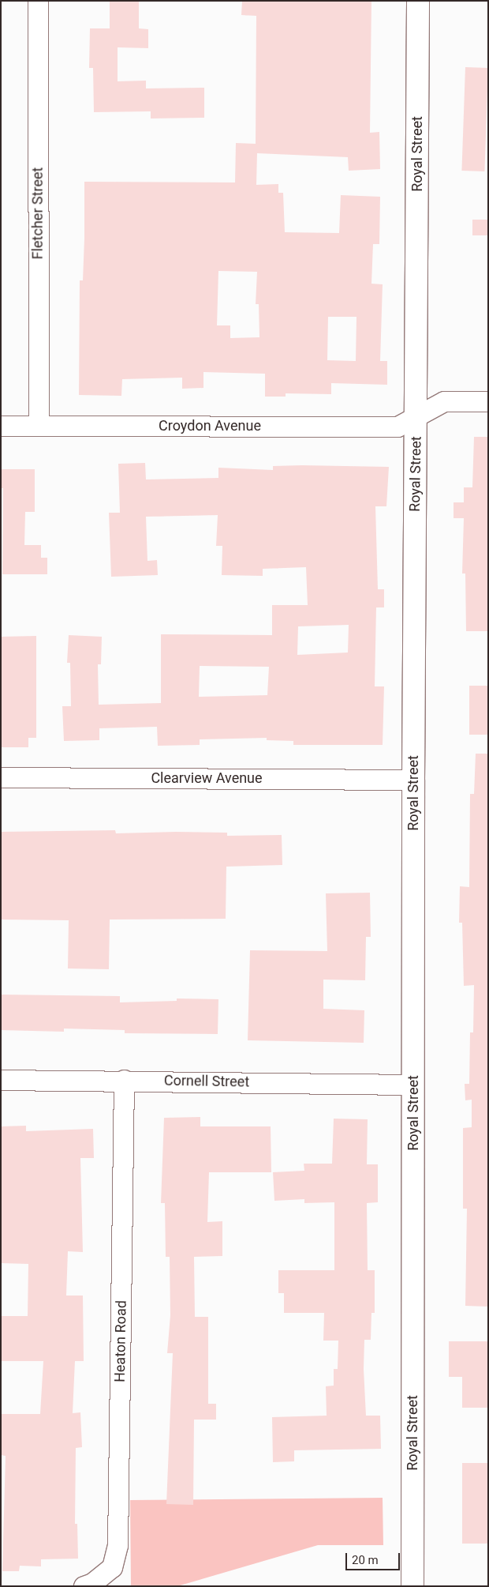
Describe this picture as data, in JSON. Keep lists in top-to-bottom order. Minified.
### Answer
{"streets":{"main road":["Royal Street"],"street":["Fletcher Street","Croydon Avenue","Clearview Avenue","Cornell Street","Heaton Road"]},"crossings":[["Royal Street","Croydon Avenue"],["Royal Street","Clearview Avenue"],["Royal Street","Cornell Street"],["Fletcher Street","Croydon Avenue"],["Cornell Street","Heaton Road"]],"scale_bar":"20 m"}
